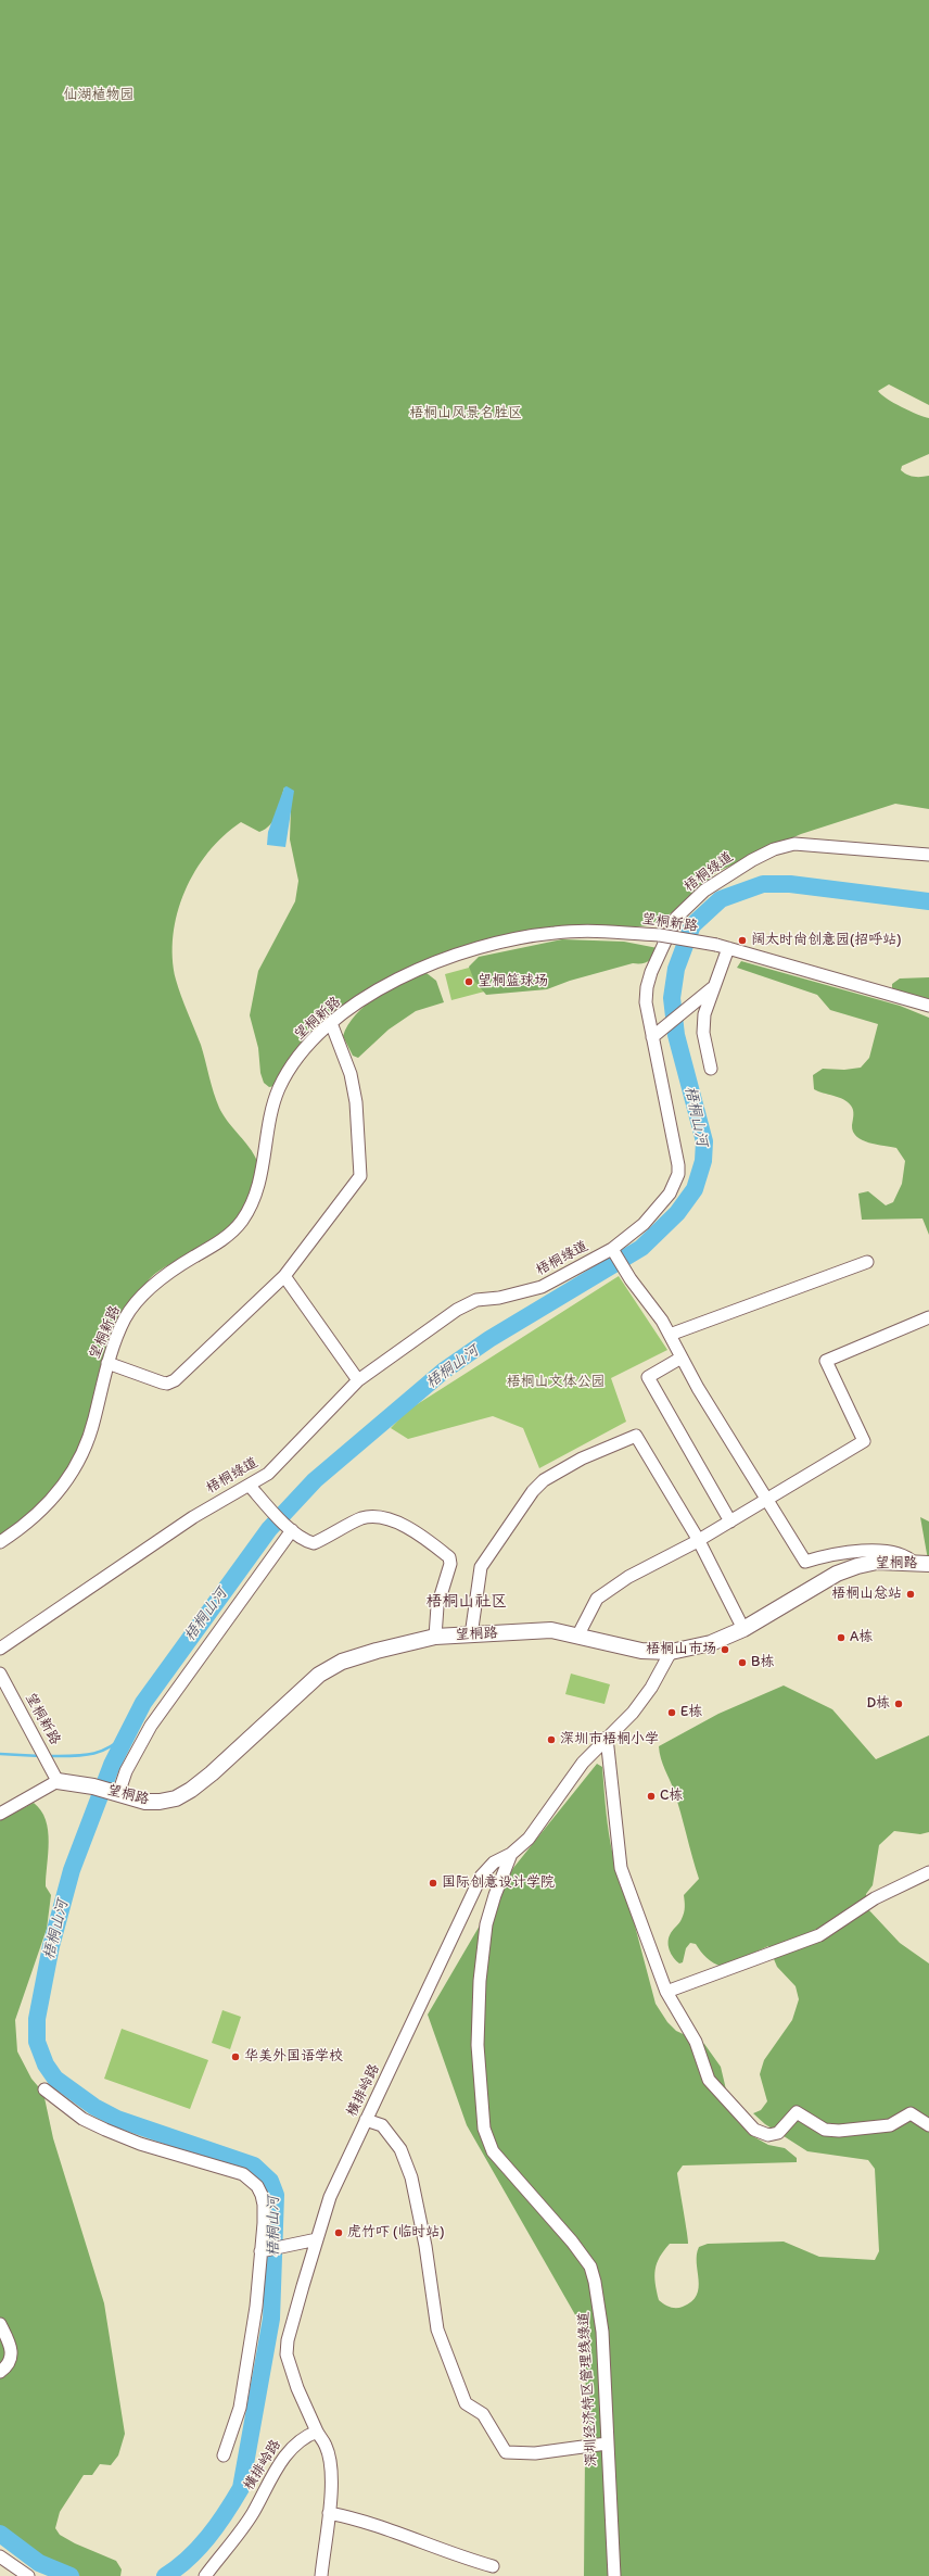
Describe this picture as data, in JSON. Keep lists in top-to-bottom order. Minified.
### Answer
{"streets":{"main road":["望桐路"],"street":["梧桐绿道","望桐新路","横排岭路","深圳经济特区管理线绿道"]},"crossings":[["望桐新路","望桐路"],["望桐路","横排岭路"],["横排岭路","深圳经济特区管理线绿道"]],"districts":["梧桐山社区"],"water":["梧桐山河"],"parks":["仙湖植物园","梧桐山风景名胜区","梧桐山文体公园"],"places":["阔太时尚创意园(招呼站)","望桐篮球场","梧桐山总站","A栋","梧桐山市场","B栋","D栋","E栋","深圳市梧桐小学","C栋","国际创意设计学院","华美外国语学校","虎竹吓 (临时站)"]}
